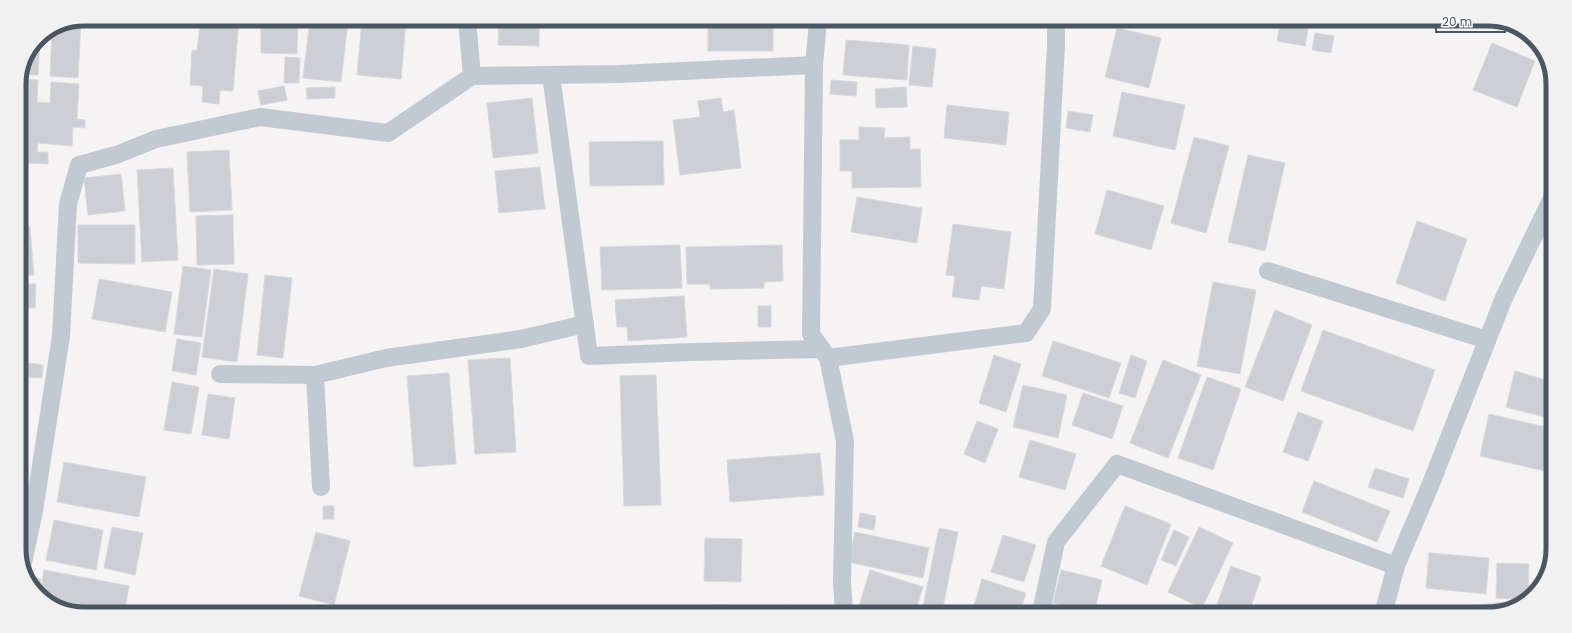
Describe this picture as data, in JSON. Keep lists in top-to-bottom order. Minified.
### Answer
{"scale_bar":"20 m"}
